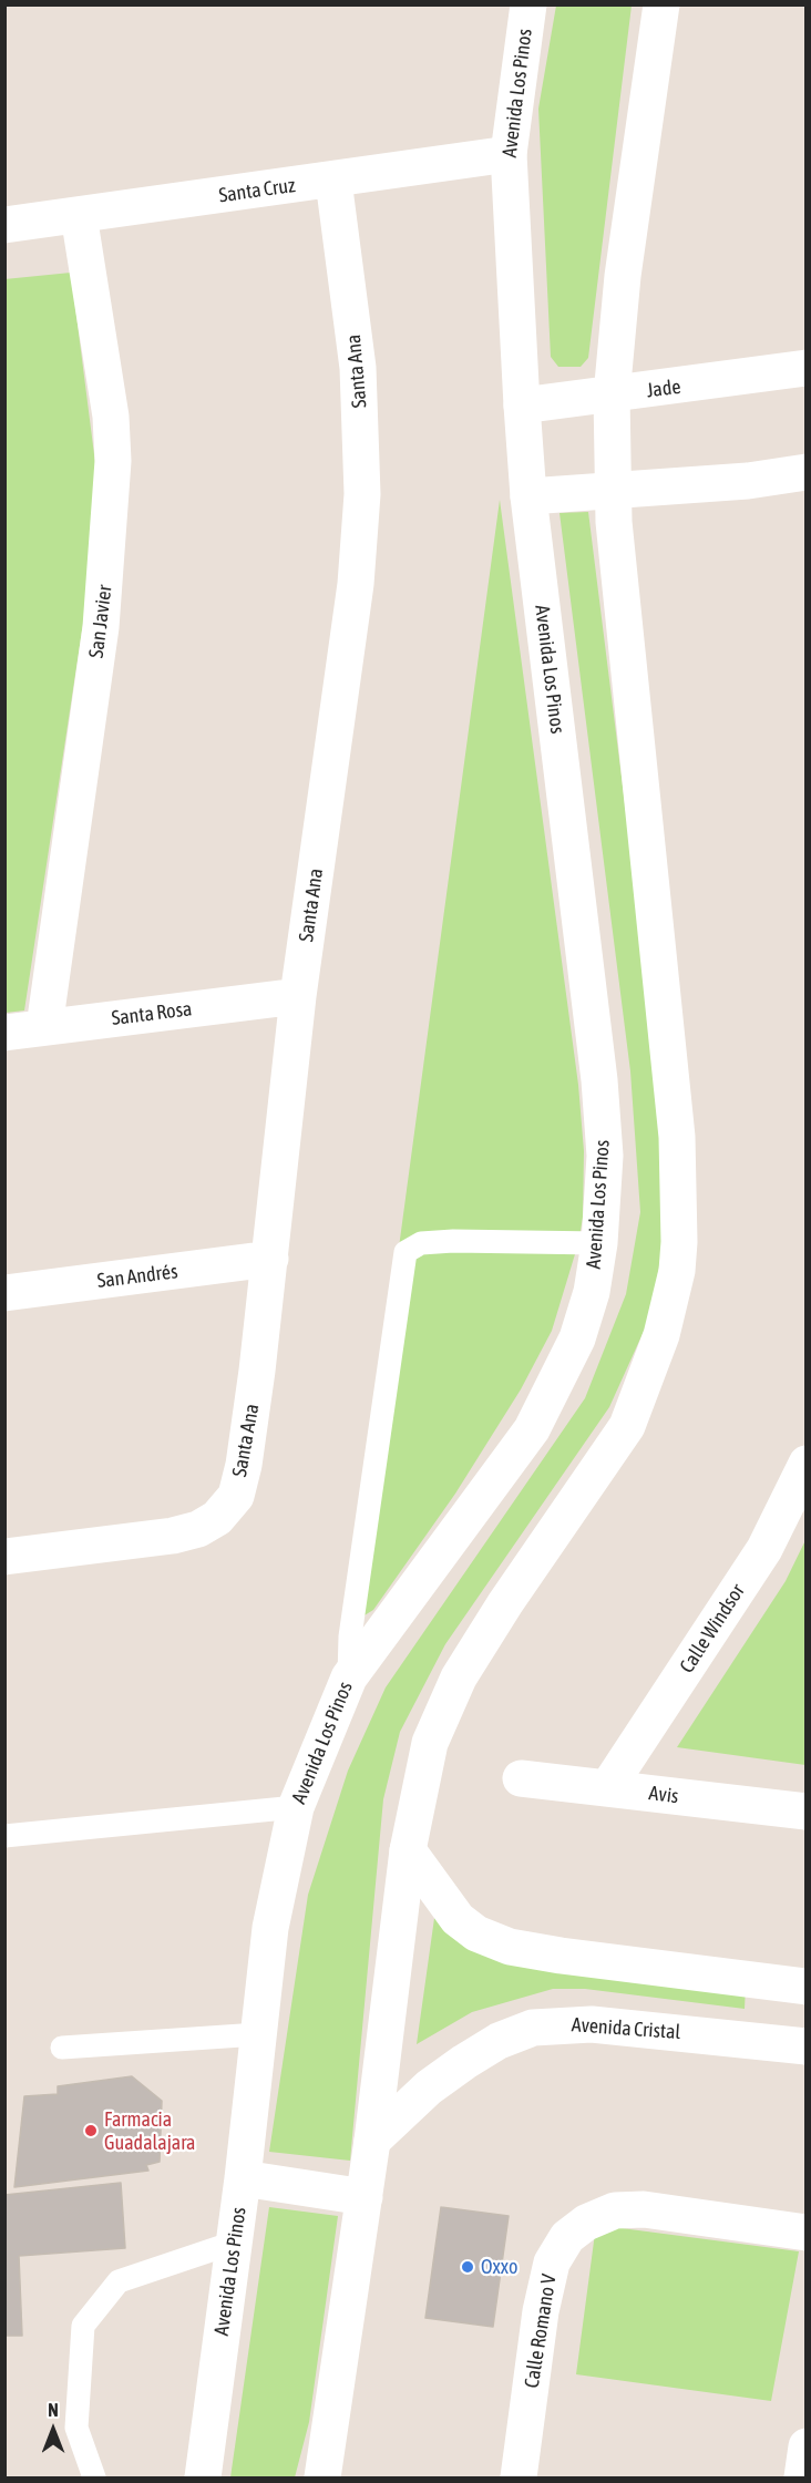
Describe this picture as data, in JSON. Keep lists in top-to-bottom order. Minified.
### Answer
{"streets":{"street":["Avenida Los Pinos","Santa Cruz","Santa Ana","Jade","San Javier","Santa Rosa","San Andrés","Calle Windsor","Avis","Avenida Cristal","Calle Romano V"]},"crossings":[["Avenida Los Pinos","Santa Cruz"],["Avenida Los Pinos","Jade"],["Santa Cruz","Santa Ana"],["Santa Cruz","San Javier"],["Santa Ana","Santa Rosa"],["Santa Ana","San Andrés"],["San Javier","Santa Rosa"],["Calle Windsor","Avis"]],"places":["Farmacia Guadalajara","Oxxo"],"north":"top"}
